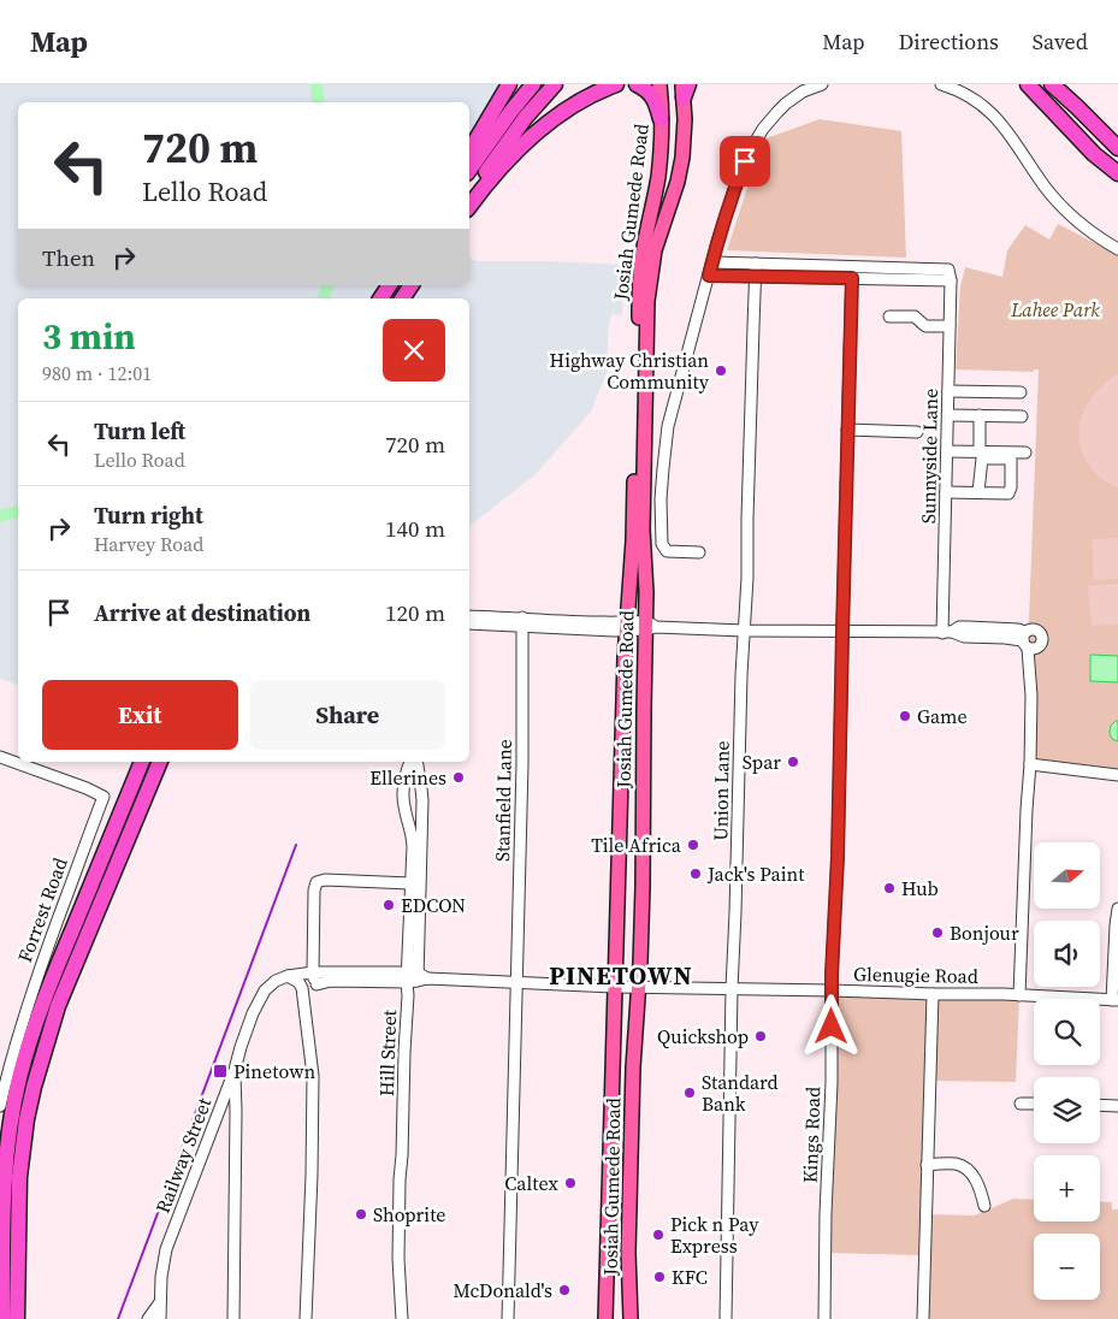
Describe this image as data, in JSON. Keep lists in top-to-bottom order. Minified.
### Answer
{"streets":{"main road":["Josiah Gumede Road"],"street":["Sunnyside Lane","Union Lane","Stanfield Lane","Forrest Road","Glenugie Road","Hill Street","Kings Road","Railway Street"]},"crossings":[["Josiah Gumede Road","Glenugie Road"],["Sunnyside Lane","Kings Road"],["Union Lane","Glenugie Road"],["Stanfield Lane","Glenugie Road"],["Glenugie Road","Hill Street"],["Glenugie Road","Kings Road"],["Glenugie Road","Railway Street"],["Hill Street","Railway Street"]],"districts":["PINETOWN"],"parks":["Lahee Park"],"places":{"other":["Highway Christian Community","Game","Spar","Ellerines","Tile Africa","Jack's Paint","Hub","EDCON","Bonjour","Quickshop","Standard Bank","Caltex","Shoprite","Pick n Pay Express","KFC","McDonald's"],"transit":["Pinetown"]},"north":"right","page":{"header":"Map","nav":["Map","Directions","Saved"],"turn":["720 m","Lello Road"],"then":"Then","heading":["3 min","980 m · 12:01"],"list":[{"name":"Turn left","note":"Lello Road","value":"720 m"},{"name":"Turn right","note":"Harvey Road","value":"140 m"},{"name":"Arrive at destination","value":"120 m"}],"buttons":["Exit","Share"],"map_buttons":["+","−"]}}
